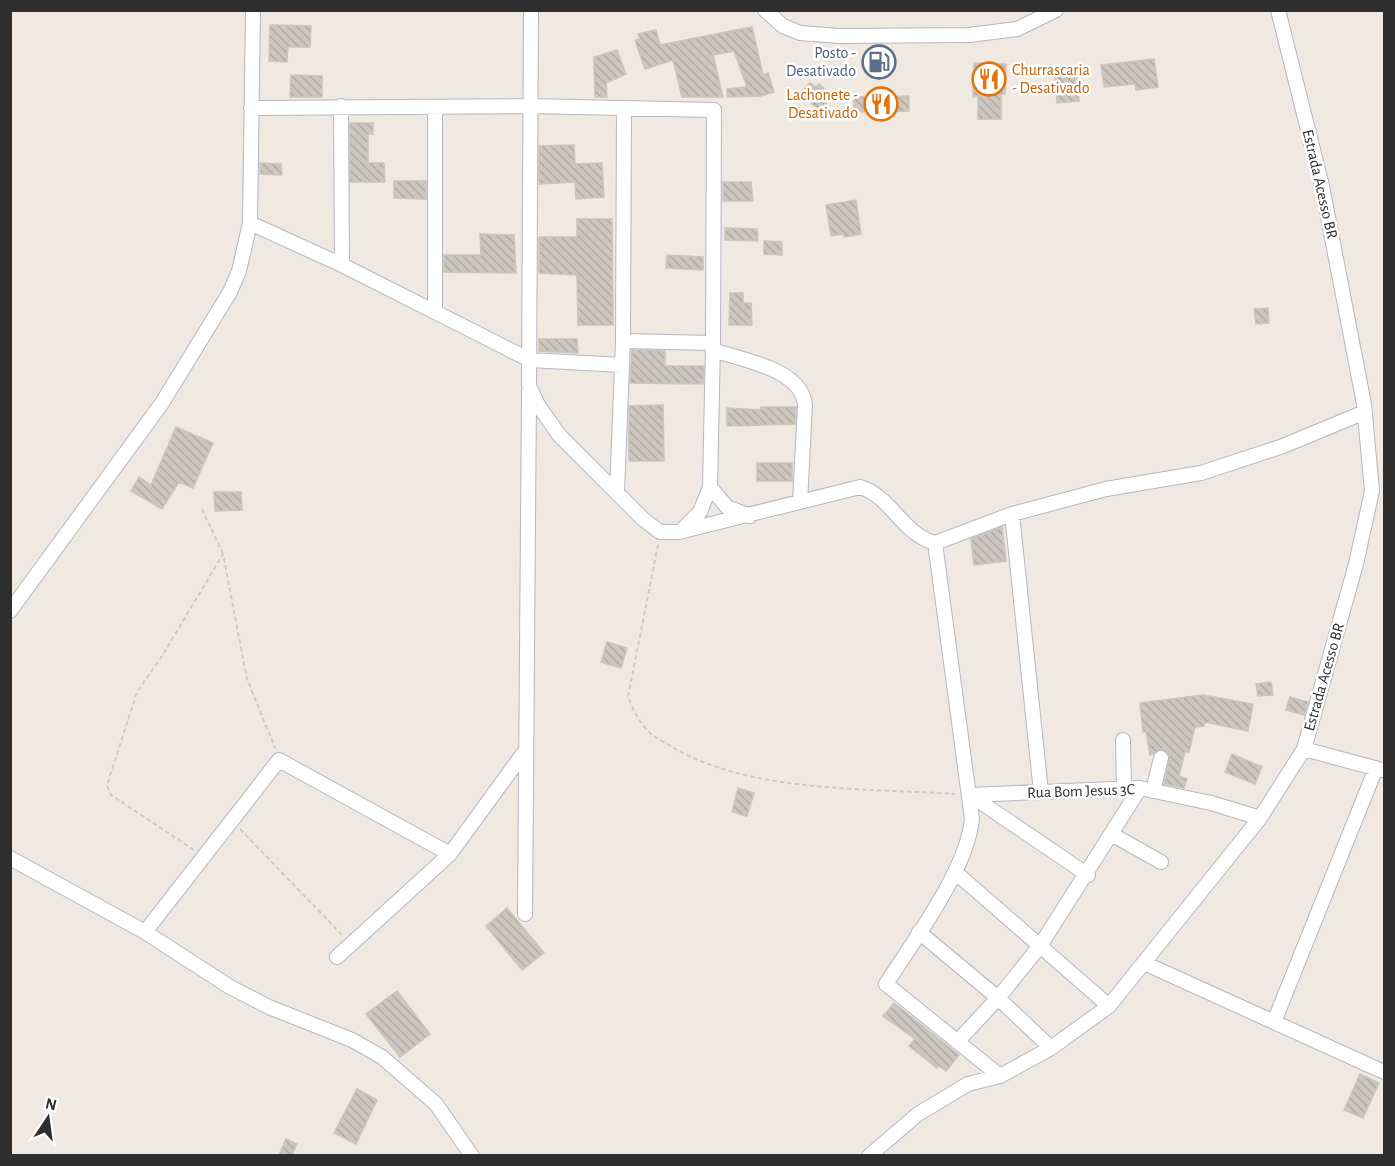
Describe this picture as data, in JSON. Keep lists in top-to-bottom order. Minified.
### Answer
{"streets":{"street":["Estrada Acesso BR","Rua Bom Jesus 3C"]},"crossings":[["Estrada Acesso BR","Rua Bom Jesus 3C"]],"places":{"fuel station":["Posto - Desativado"],"restaurant":["Churrascaria - Desativado","Lachonete - Desativado"]},"north":"top"}
